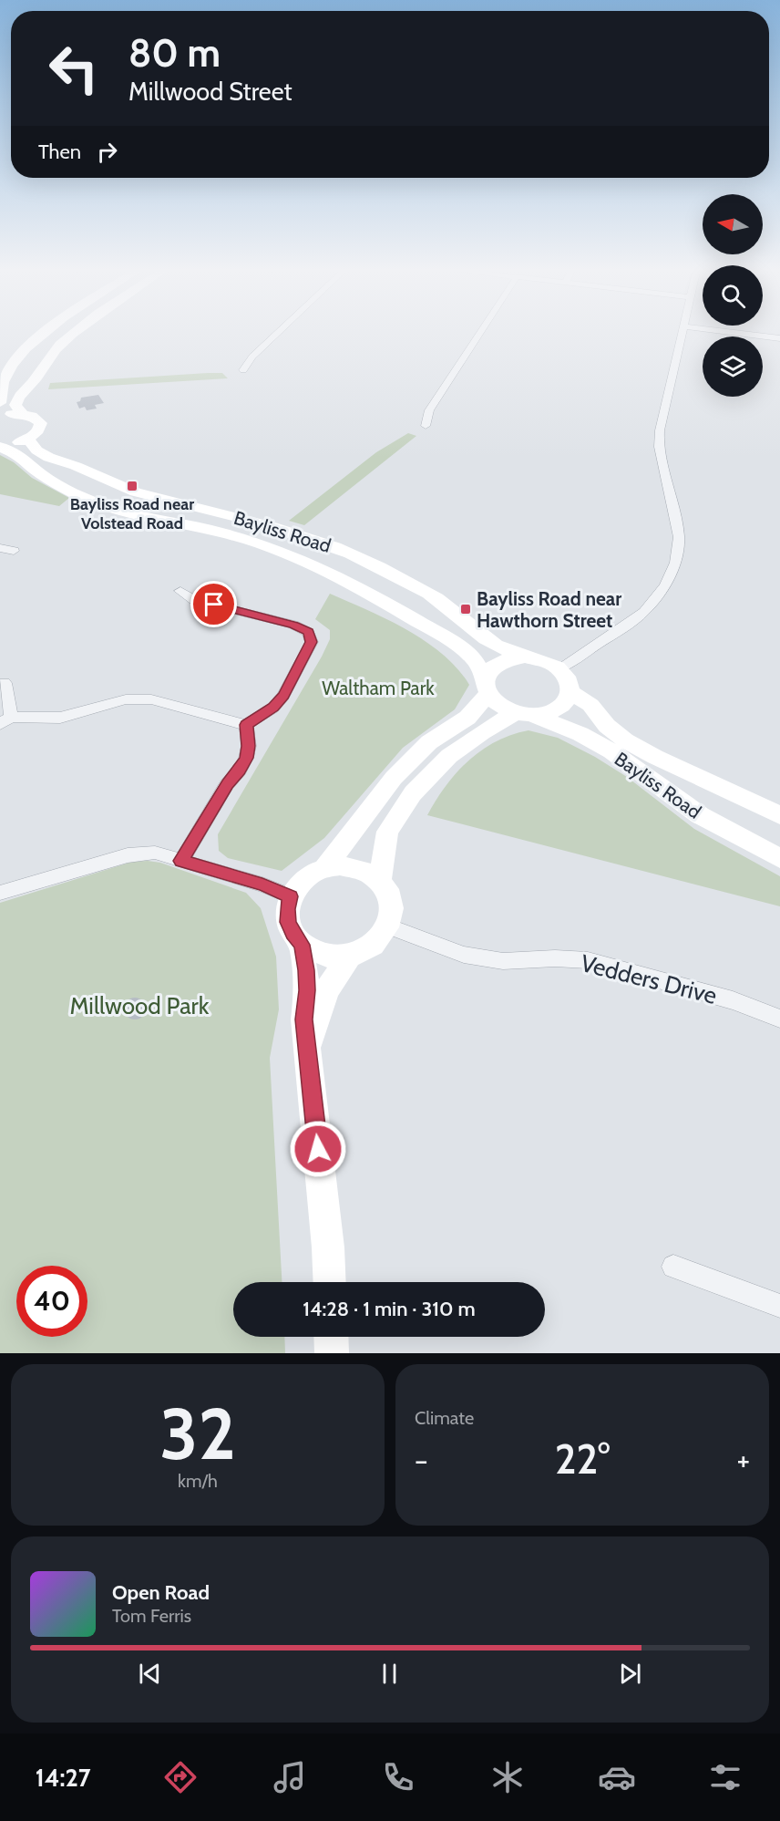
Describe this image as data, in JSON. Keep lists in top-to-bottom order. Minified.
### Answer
{"streets":{"street":["Bayliss Road","Vedders Drive"]},"parks":["Waltham Park","Millwood Park"],"places":{"transit":["Bayliss Road near Volstead Road","Bayliss Road near Hawthorn Street"]},"north":"left","page":{"turn":["80 m","Millwood Street"],"then":"Then","limit":"40","trip":"14:28 · 1 min · 310 m","tile":[["32","km/h"],"Climate"],"heat":["−","22°","+"],"song":["Open Road","Tom Ferris"],"tabs":"14:27"}}
